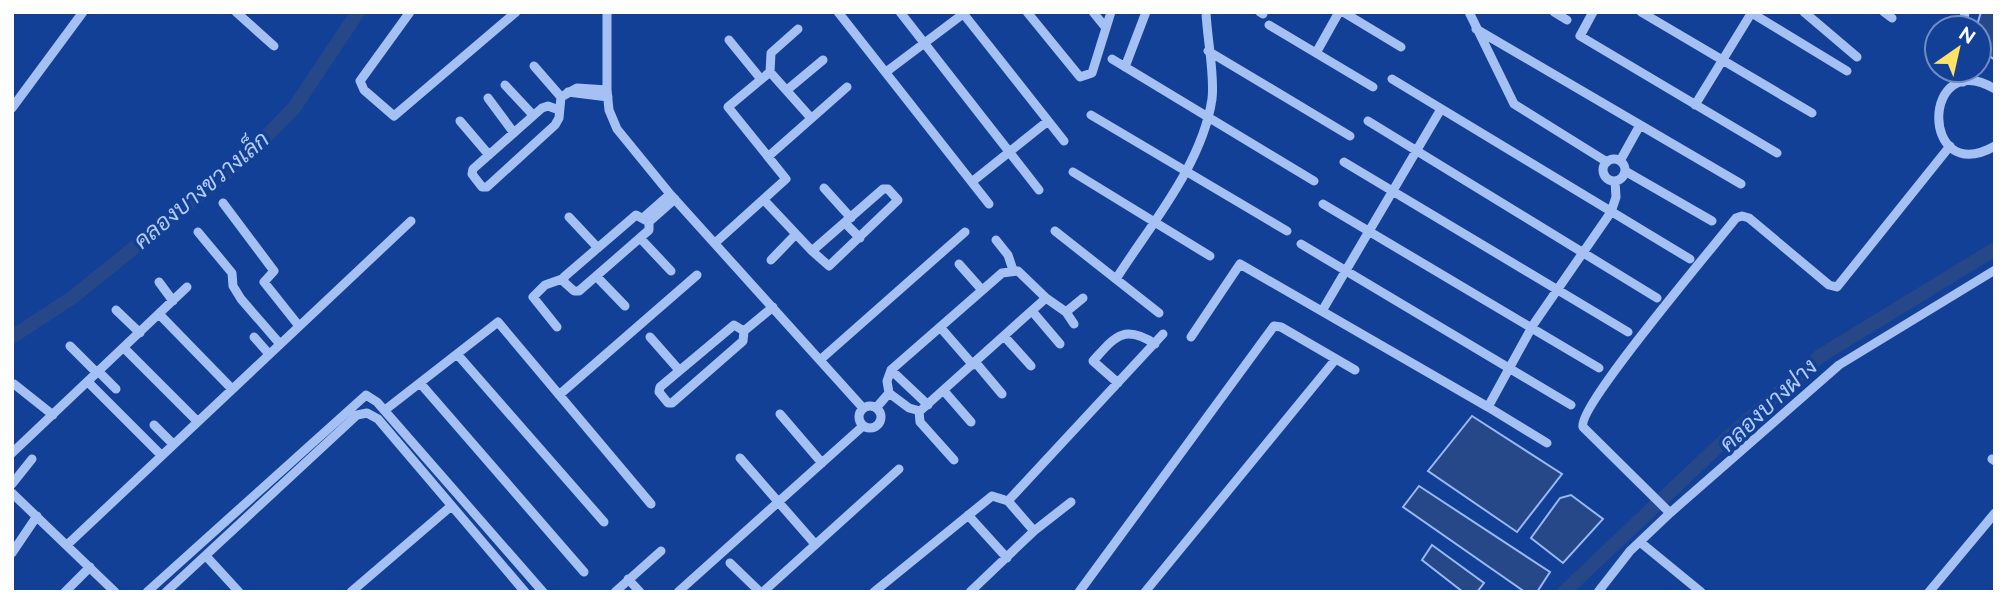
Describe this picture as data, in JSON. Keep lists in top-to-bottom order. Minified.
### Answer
{"water":["คลองบางขวางเล็ก","คลองบางฝาง"],"north":"top right"}
